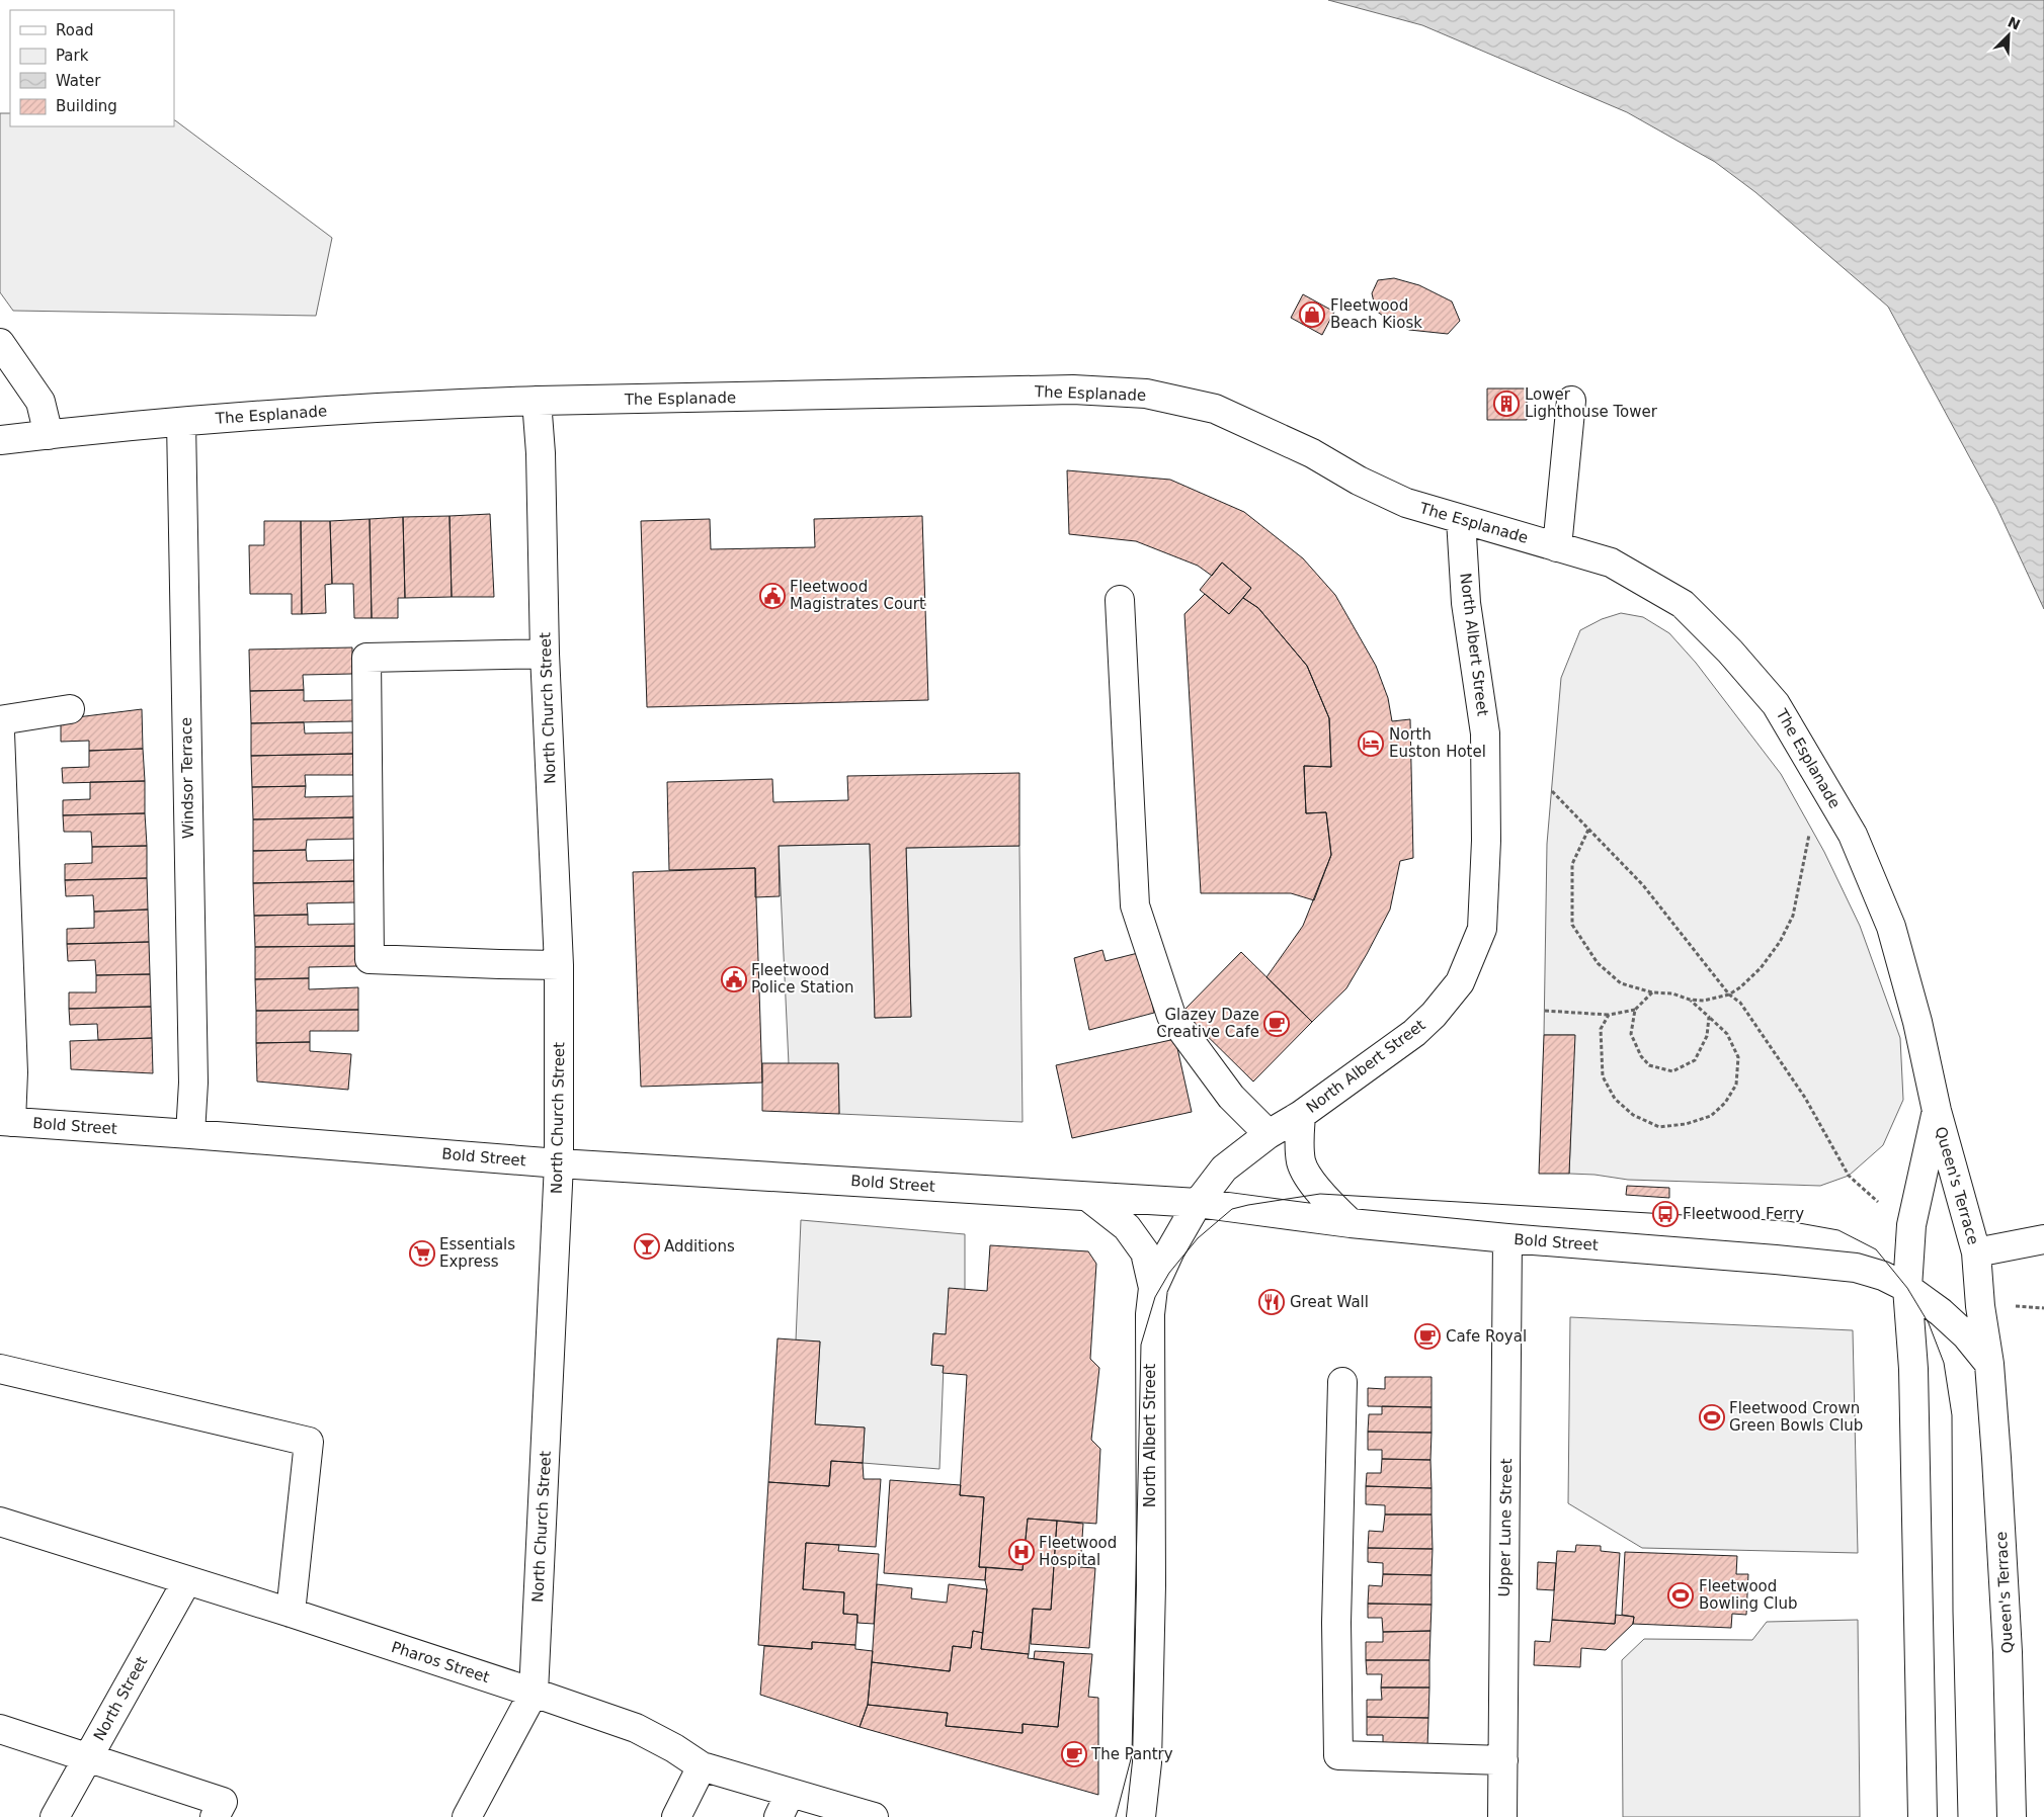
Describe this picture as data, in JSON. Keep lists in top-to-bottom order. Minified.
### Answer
{"streets":{"street":["The Esplanade","North Albert Street","North Church Street","Windsor Terrace","Bold Street","Queen's Terrace","Upper Lune Street","Pharos Street","North Street"]},"crossings":[["The Esplanade","North Albert Street"],["The Esplanade","North Church Street"],["The Esplanade","Windsor Terrace"],["The Esplanade","Queen's Terrace"],["North Albert Street","Bold Street"],["North Church Street","Bold Street"],["North Church Street","Pharos Street"],["Windsor Terrace","Bold Street"],["Bold Street","Queen's Terrace"],["Bold Street","Upper Lune Street"],["Pharos Street","North Street"]],"places":{"shop":["Fleetwood Beach Kiosk"],"building":["Lower Lighthouse Tower"],"public building":["Fleetwood Magistrates Court","Fleetwood Police Station"],"hotel":["North Euston Hotel"],"cafe":["Glazey Daze Creative Cafe","Cafe Royal","The Pantry"],"bus stop":["Fleetwood Ferry"],"bar":["Additions"],"supermarket":["Essentials Express"],"restaurant":["Great Wall"],"sports":["Fleetwood Crown Green Bowls Club","Fleetwood Bowling Club"],"hospital":["Fleetwood Hospital"]},"legend":["Road","Park","Water","Building"],"north":"top right"}
